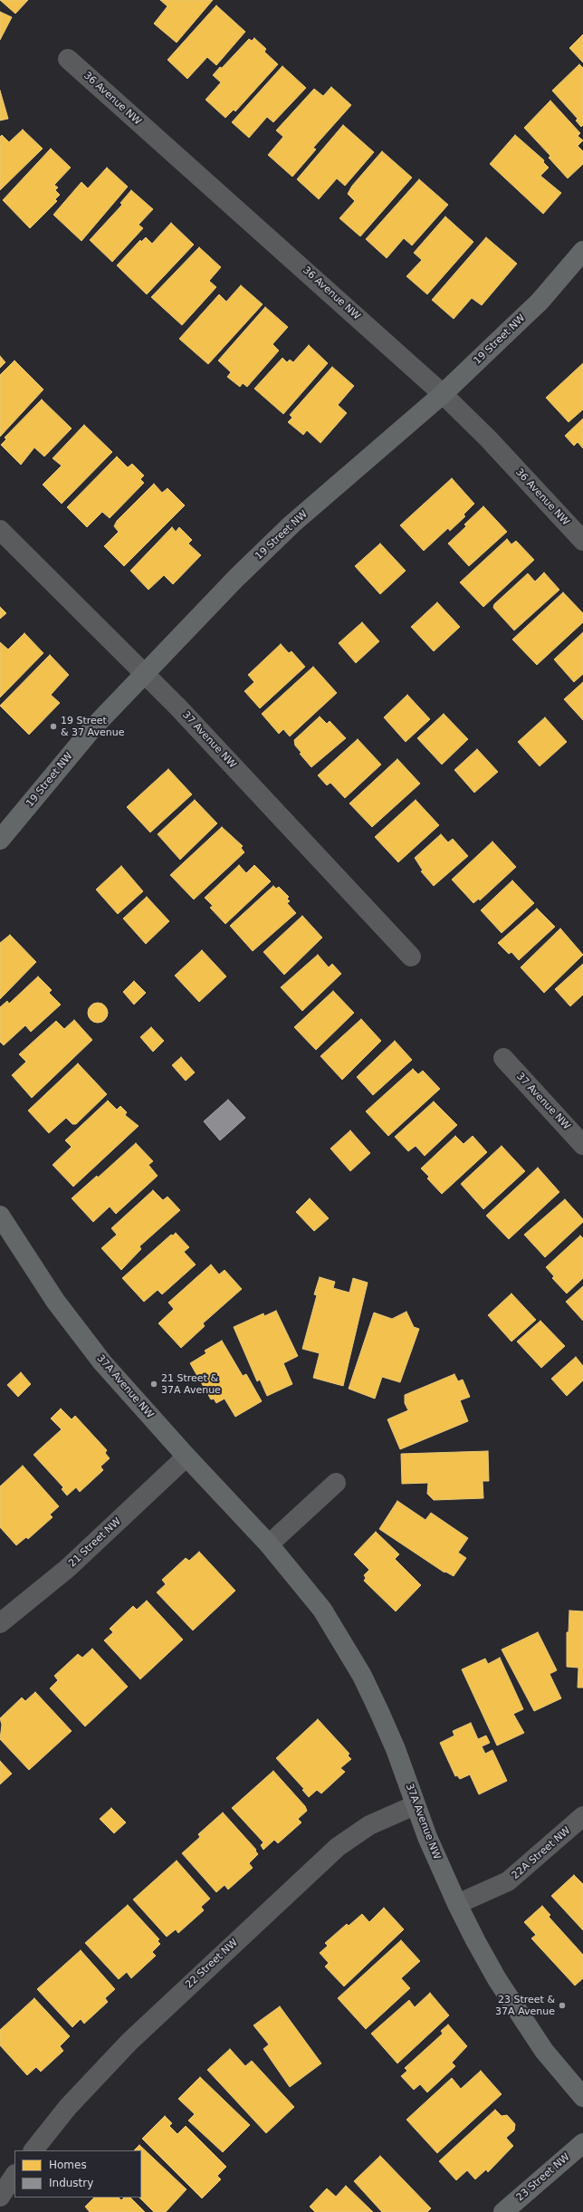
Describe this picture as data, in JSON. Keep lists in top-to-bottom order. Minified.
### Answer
{"streets":{"street":["36 Avenue NW","19 Street NW","37 Avenue NW","37A Avenue NW","21 Street NW","22A Street NW","22 Street NW","23 Street NW"]},"crossings":[["36 Avenue NW","19 Street NW"],["19 Street NW","37 Avenue NW"],["37A Avenue NW","21 Street NW"],["37A Avenue NW","22A Street NW"],["37A Avenue NW","22 Street NW"]],"places":["19 Street & 37 Avenue","21 Street & 37A Avenue","23 Street & 37A Avenue"],"legend":["Homes","Industry"]}
